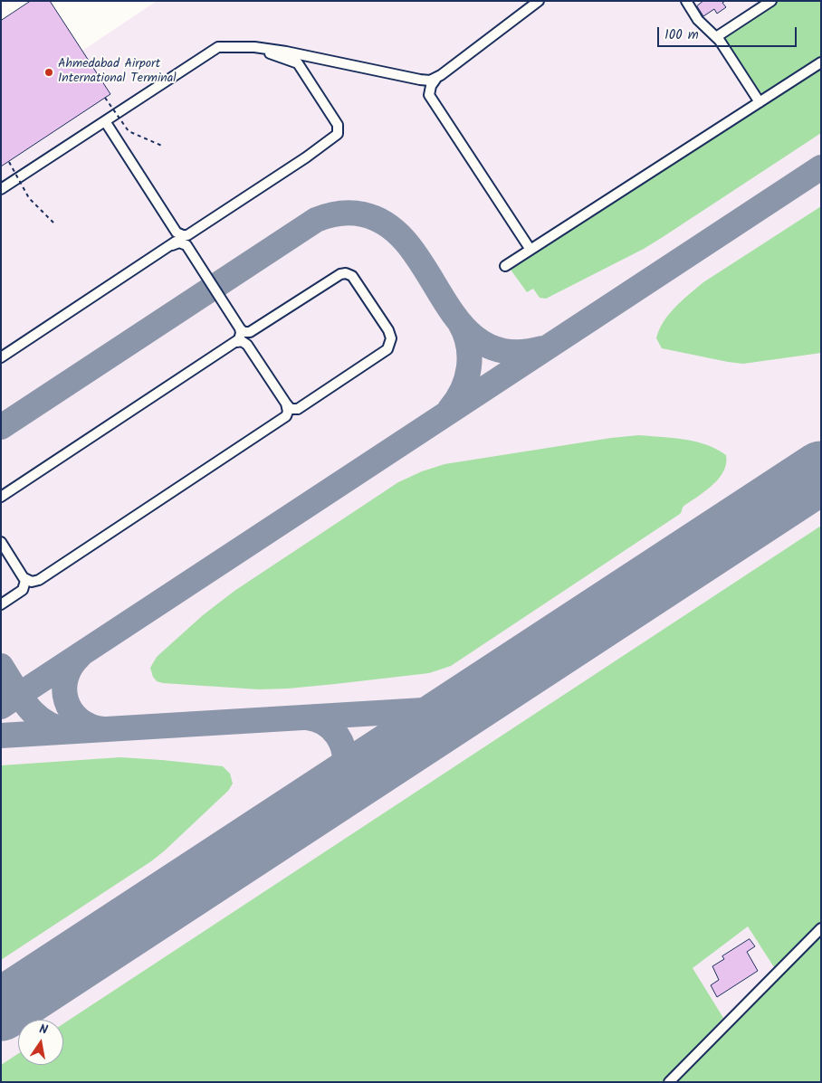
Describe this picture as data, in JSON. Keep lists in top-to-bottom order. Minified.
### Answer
{"places":["Ahmedabad Airport International Terminal"],"scale_bar":"100 m","north":"top"}
